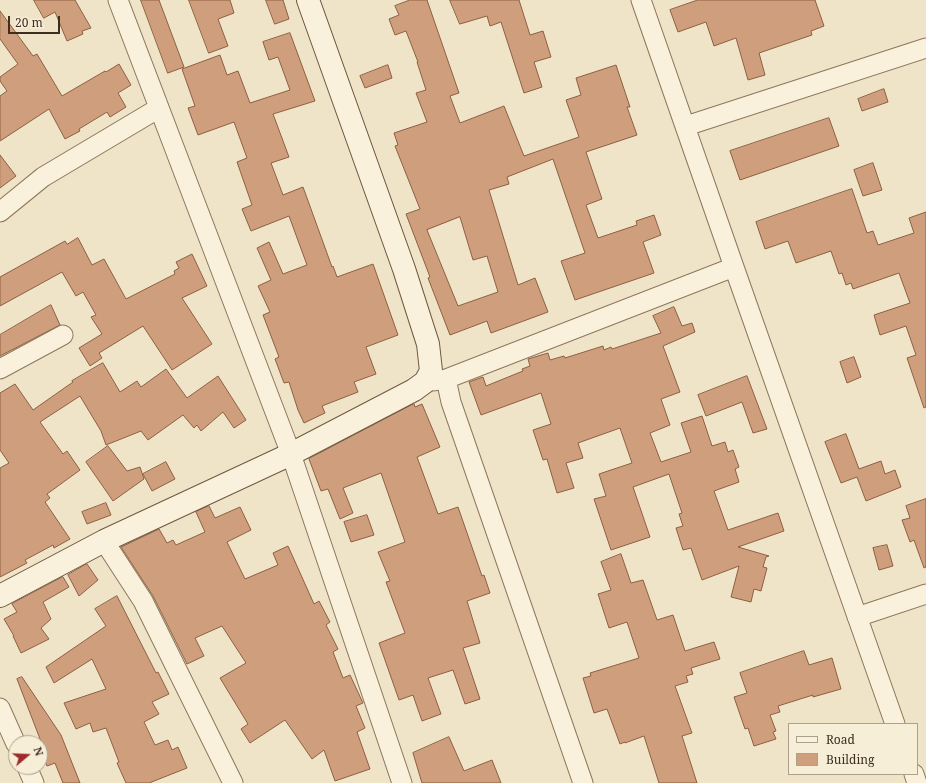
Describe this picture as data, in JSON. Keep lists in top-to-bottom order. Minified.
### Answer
{"legend":["Road","Building"],"scale_bar":"20 m","north":"right"}
